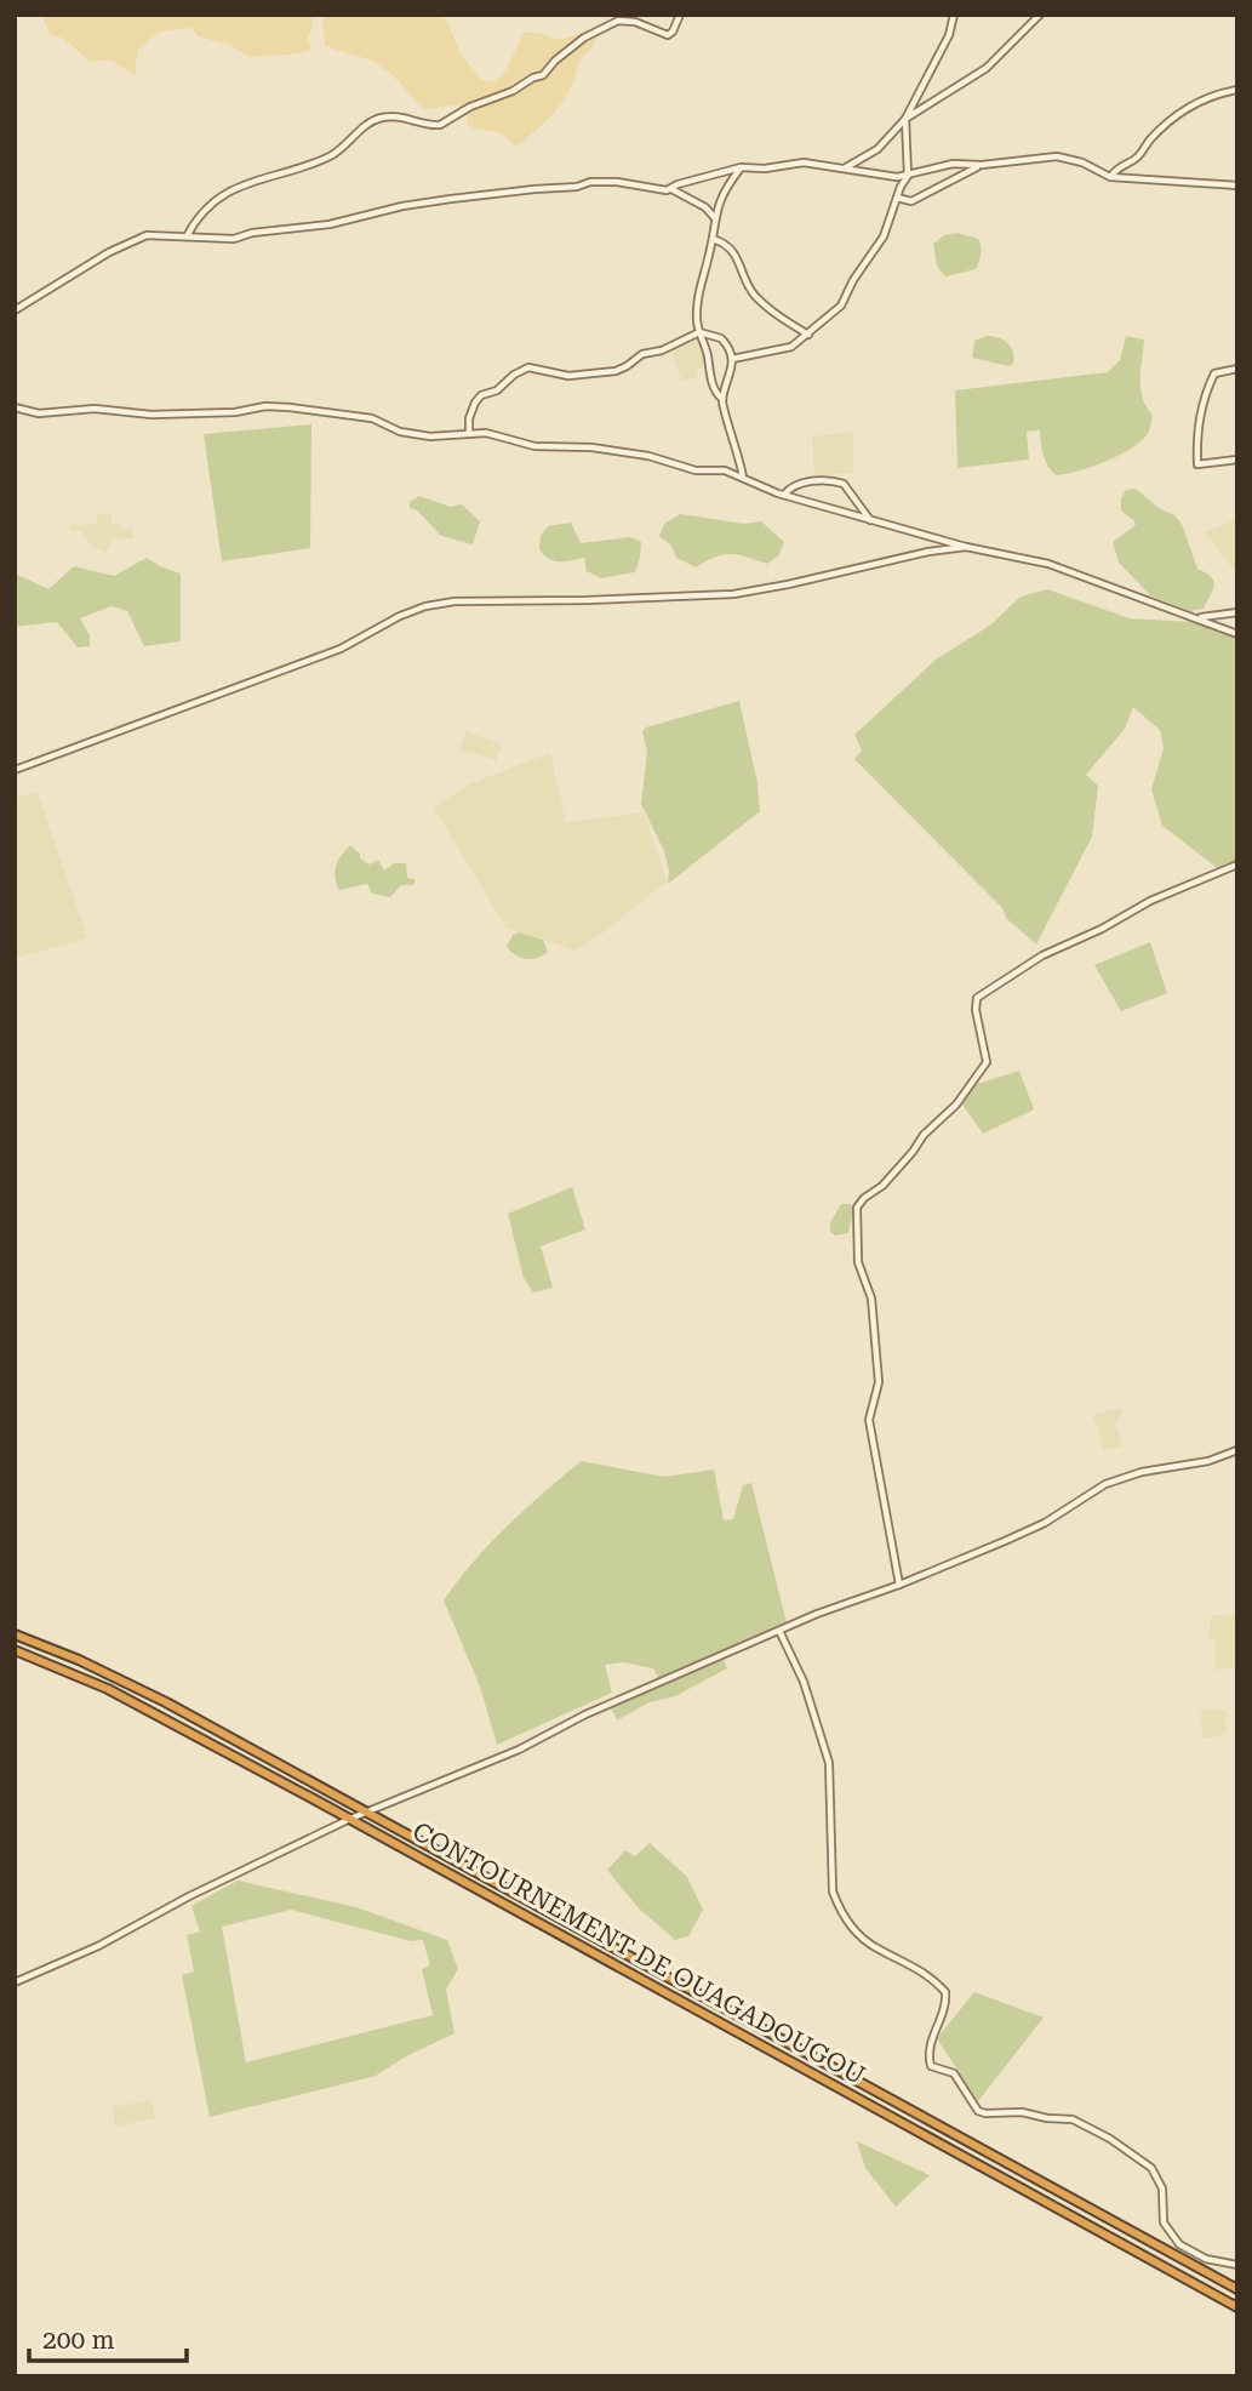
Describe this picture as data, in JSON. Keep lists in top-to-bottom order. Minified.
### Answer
{"streets":{"highway":["CONTOURNEMENT DE OUAGADOUGOU"]},"scale_bar":"200 m"}
